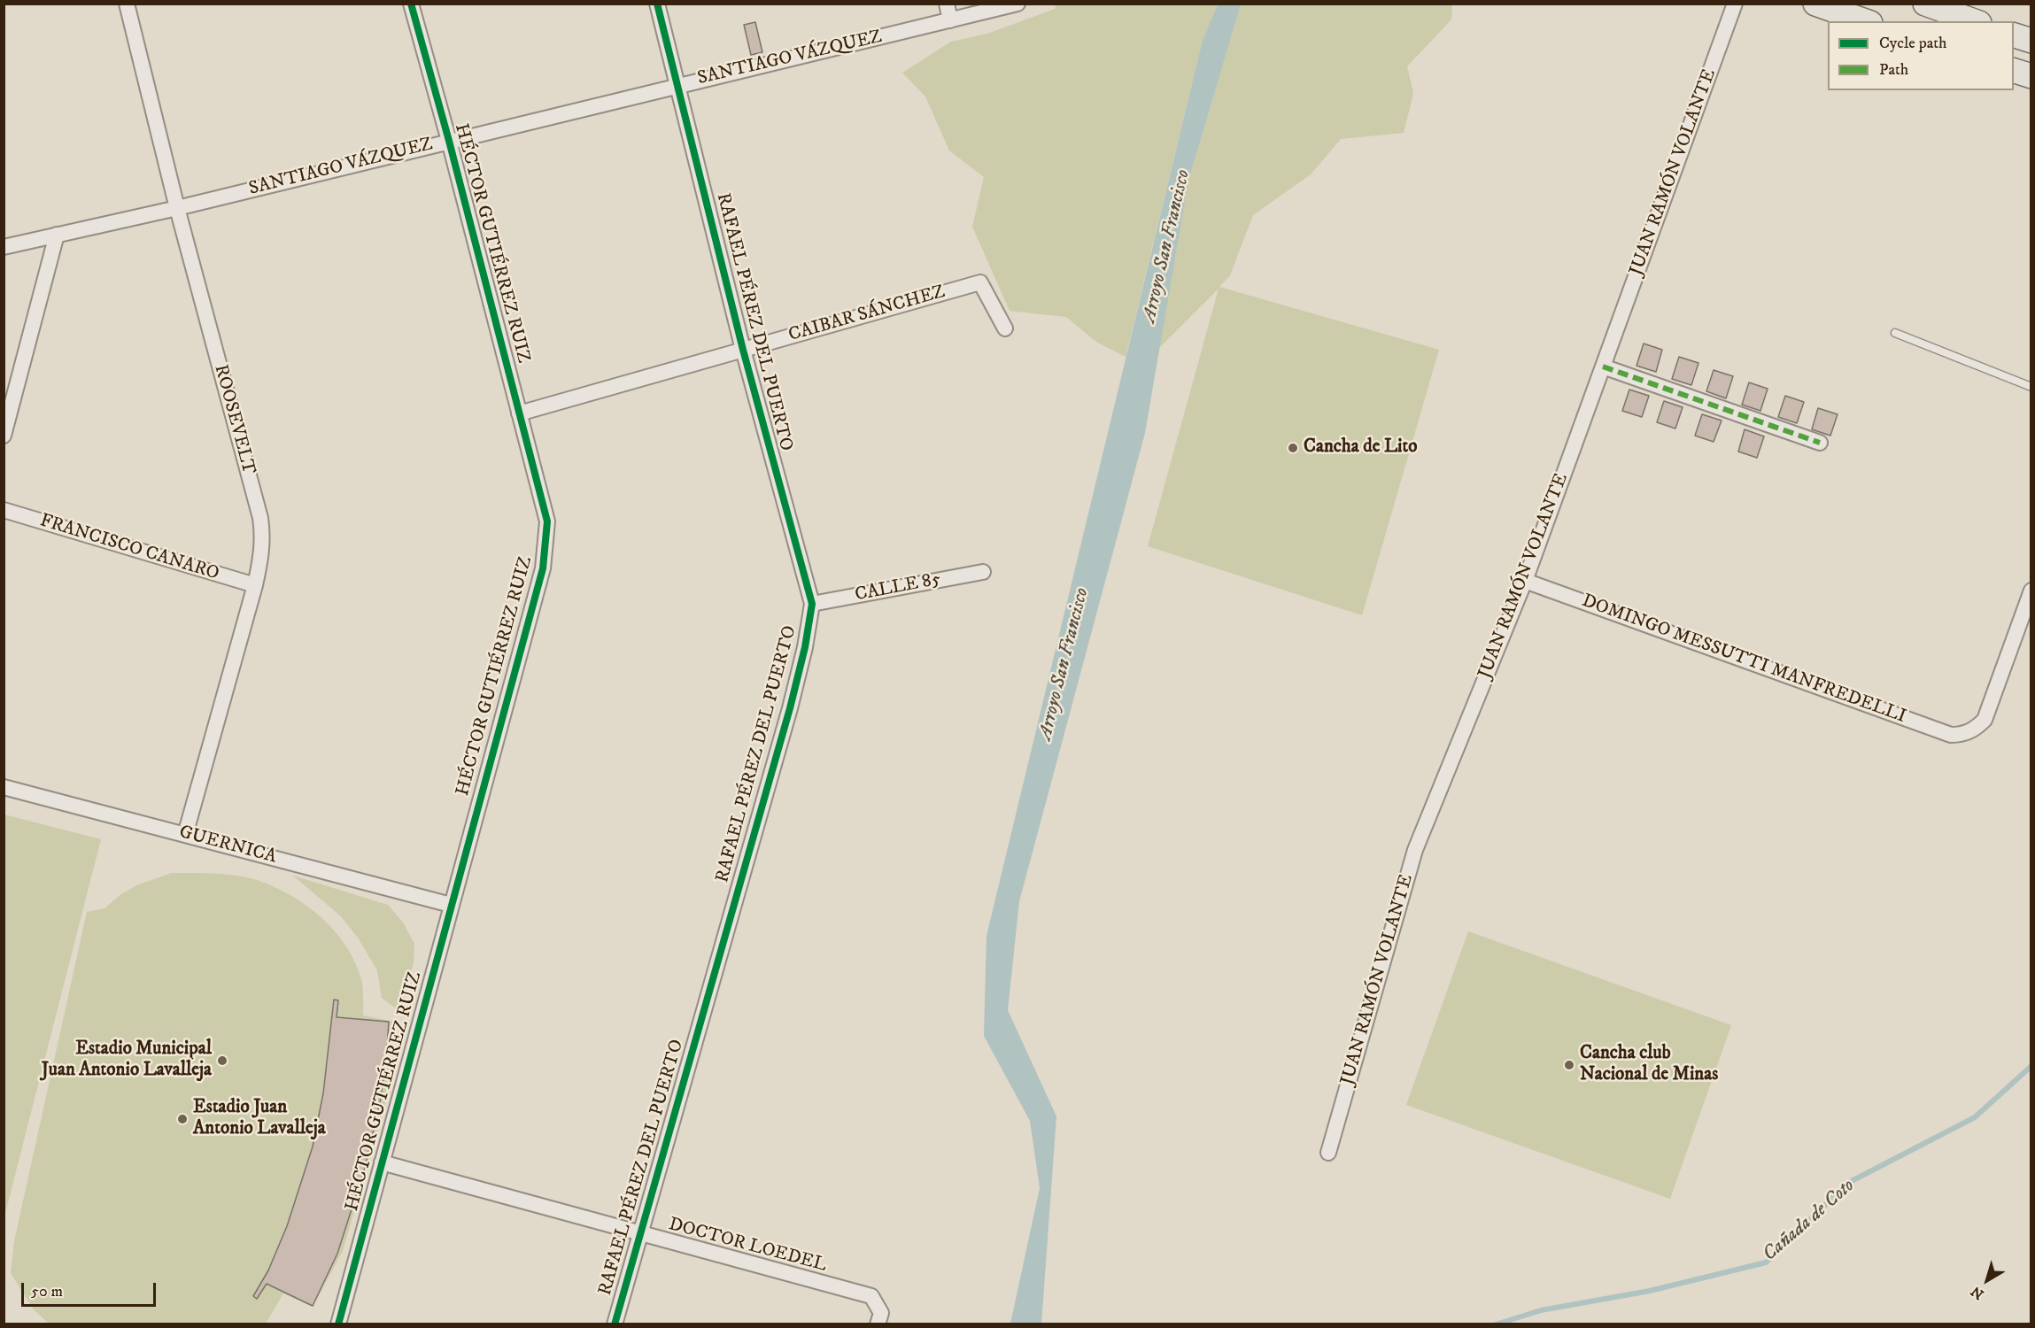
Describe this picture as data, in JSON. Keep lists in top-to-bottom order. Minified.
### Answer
{"streets":{"street":["SANTIAGO VÁZQUEZ","JUAN RAMÓN VOLANTE","HÉCTOR GUTIÉRREZ RUIZ","CAIBAR SÁNCHEZ","RAFAEL PÉREZ DEL PUERTO","ROOSEVELT","FRANCISCO CANARO","CALLE 85","DOMINGO MESSUTTI MANFREDELLI","GUERNICA","DOCTOR LOEDEL"]},"crossings":[["SANTIAGO VÁZQUEZ","HÉCTOR GUTIÉRREZ RUIZ"],["SANTIAGO VÁZQUEZ","RAFAEL PÉREZ DEL PUERTO"],["SANTIAGO VÁZQUEZ","ROOSEVELT"],["JUAN RAMÓN VOLANTE","DOMINGO MESSUTTI MANFREDELLI"],["HÉCTOR GUTIÉRREZ RUIZ","CAIBAR SÁNCHEZ"],["HÉCTOR GUTIÉRREZ RUIZ","GUERNICA"],["HÉCTOR GUTIÉRREZ RUIZ","DOCTOR LOEDEL"],["CAIBAR SÁNCHEZ","RAFAEL PÉREZ DEL PUERTO"],["RAFAEL PÉREZ DEL PUERTO","CALLE 85"],["RAFAEL PÉREZ DEL PUERTO","DOCTOR LOEDEL"],["ROOSEVELT","FRANCISCO CANARO"],["ROOSEVELT","GUERNICA"]],"water":["Arroyo San Francisco","Cañada de Coto"],"places":["Cancha de Lito","Estadio Municipal Juan Antonio Lavalleja","Cancha club Nacional de Minas","Estadio Juan Antonio Lavalleja"],"legend":["Cycle path","Path"],"scale_bar":"50 m","north":"bottom left"}
